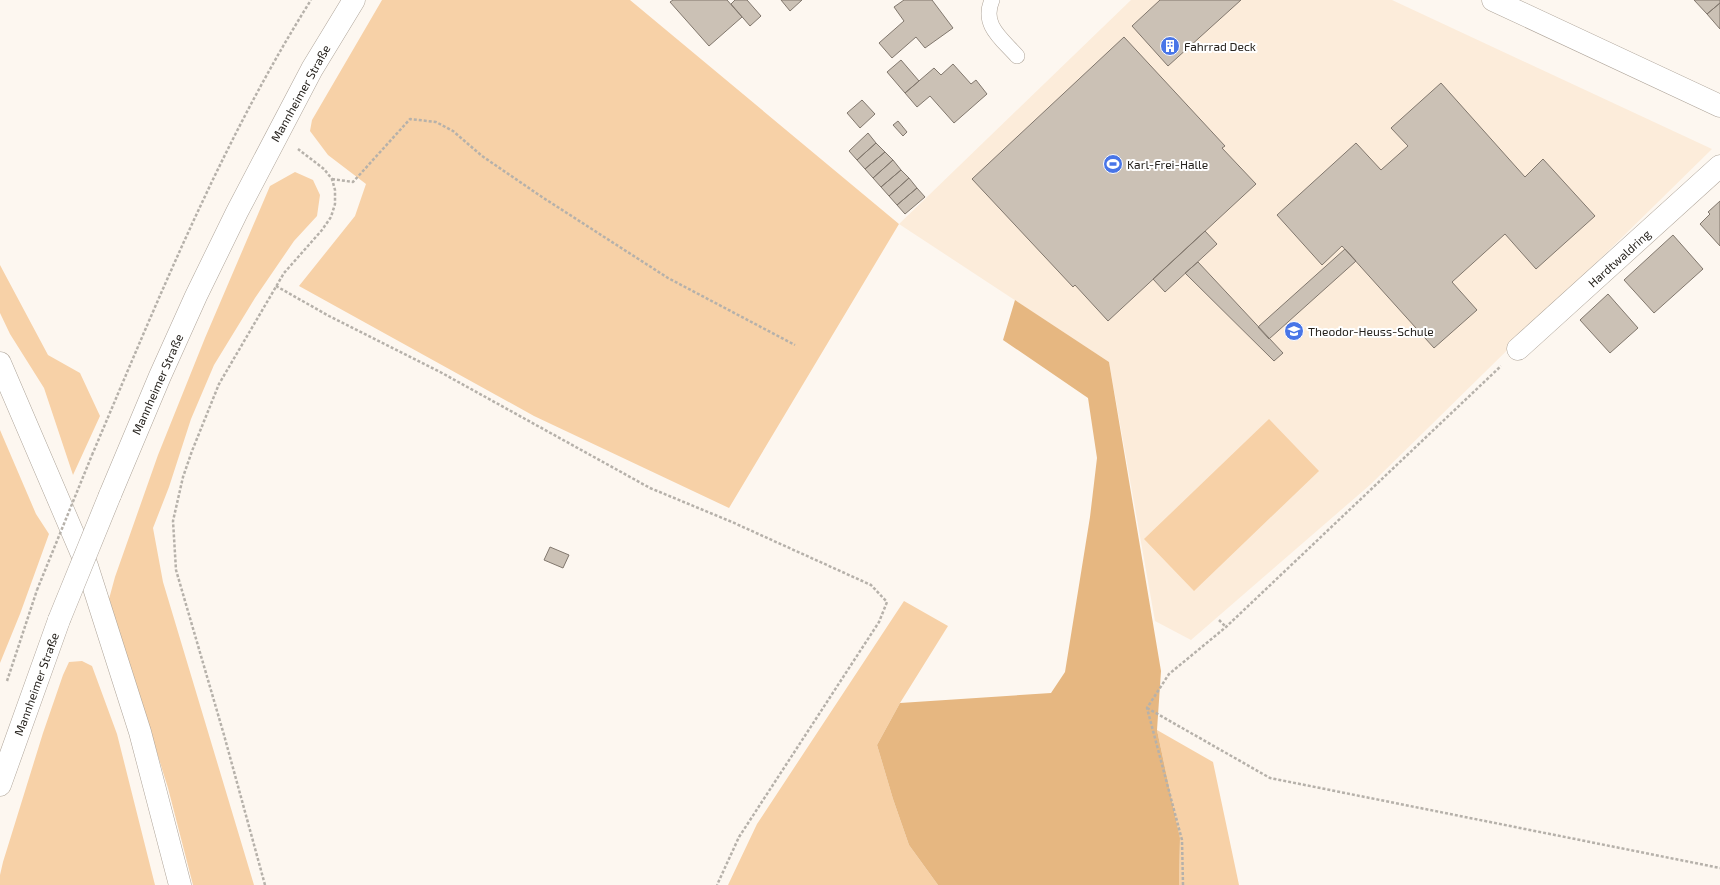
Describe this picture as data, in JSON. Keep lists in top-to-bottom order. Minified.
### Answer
{"streets":{"street":["Mannheimer Straße","Hardtwaldring"]},"places":{"building":["Fahrrad Deck"],"sports":["Karl-Frei-Halle"],"school or university":["Theodor-Heuss-Schule"]}}
